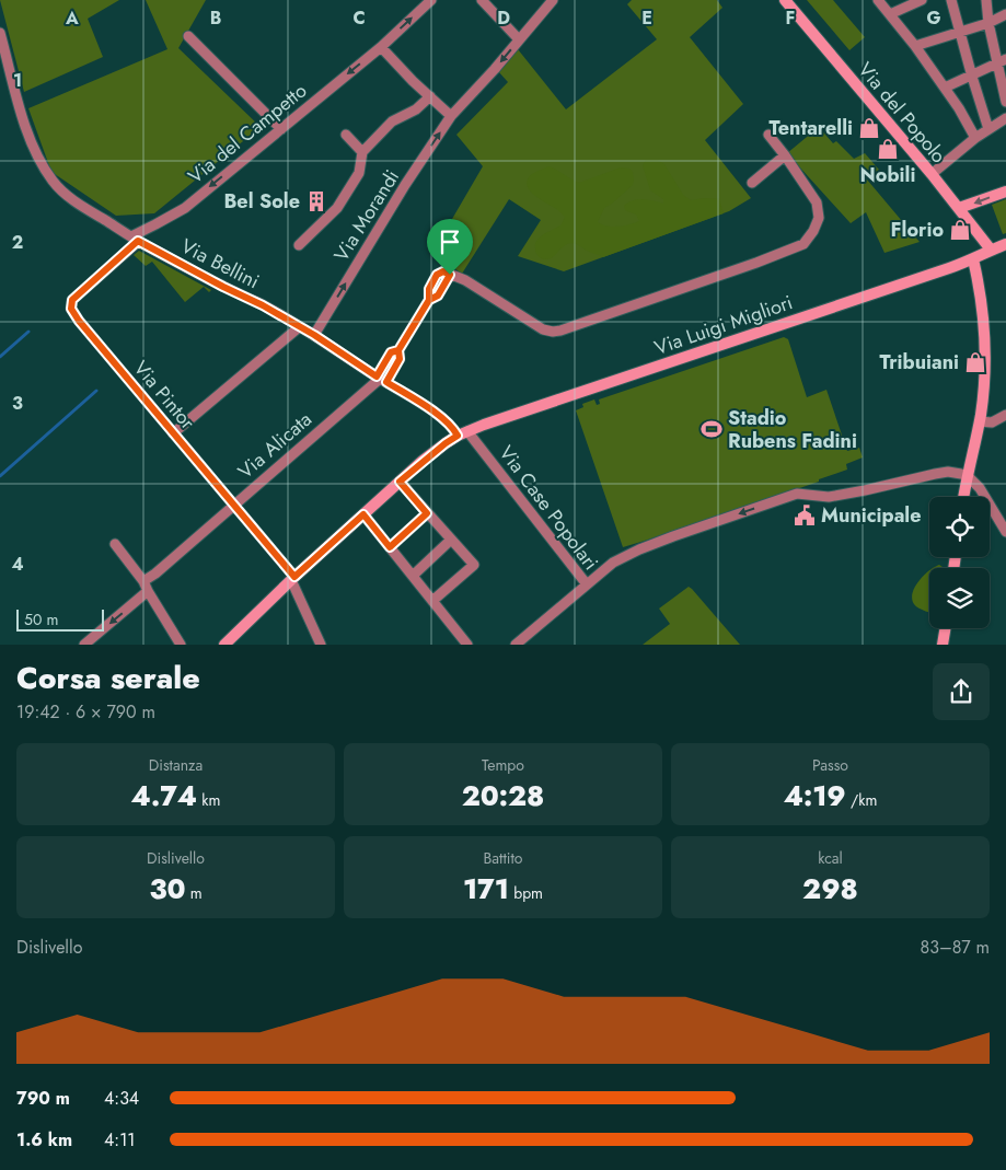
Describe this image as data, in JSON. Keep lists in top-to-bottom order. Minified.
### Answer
{"streets":{"main road":["Via del Popolo","Via Luigi Migliori"],"street":["Via del Campetto","Via Morandi","Via Bellini","Via Pintor","Via Alicata","Via Case Popolari"]},"crossings":[["Via del Popolo","Via Luigi Migliori"],["Via del Campetto","Via Bellini"],["Via del Campetto","Via Pintor"],["Via Morandi","Via Bellini"],["Via Bellini","Via Luigi Migliori"],["Via Bellini","Via Pintor"],["Via Bellini","Via Alicata"],["Via Bellini","Via Case Popolari"],["Via Luigi Migliori","Via Pintor"],["Via Luigi Migliori","Via Case Popolari"],["Via Pintor","Via Alicata"]],"places":{"shop":["Tentarelli","Nobili","Florio","Tribuiani"],"building":["Bel Sole"],"sports":["Stadio Rubens Fadini"],"public building":["Municipale"]},"scale_bar":"50 m","page":{"scale":"50 m","heading":["Corsa serale","19:42 · 6 × 790 m"],"stats":[["Distanza","4.74 km"],["Tempo","20:28"],["Passo","4:19 /km"],["Dislivello","30 m"],["Battito","171 bpm"],["kcal","298"]],"chart":["Dislivello","83–87 m"],"list":[{"name":"790 m","note":"4:34"},{"name":"1.6 km","note":"4:11"}]},"grid":{"columns":["A","B","C","D","E","F","G"],"rows":["1","2","3","4"]}}
